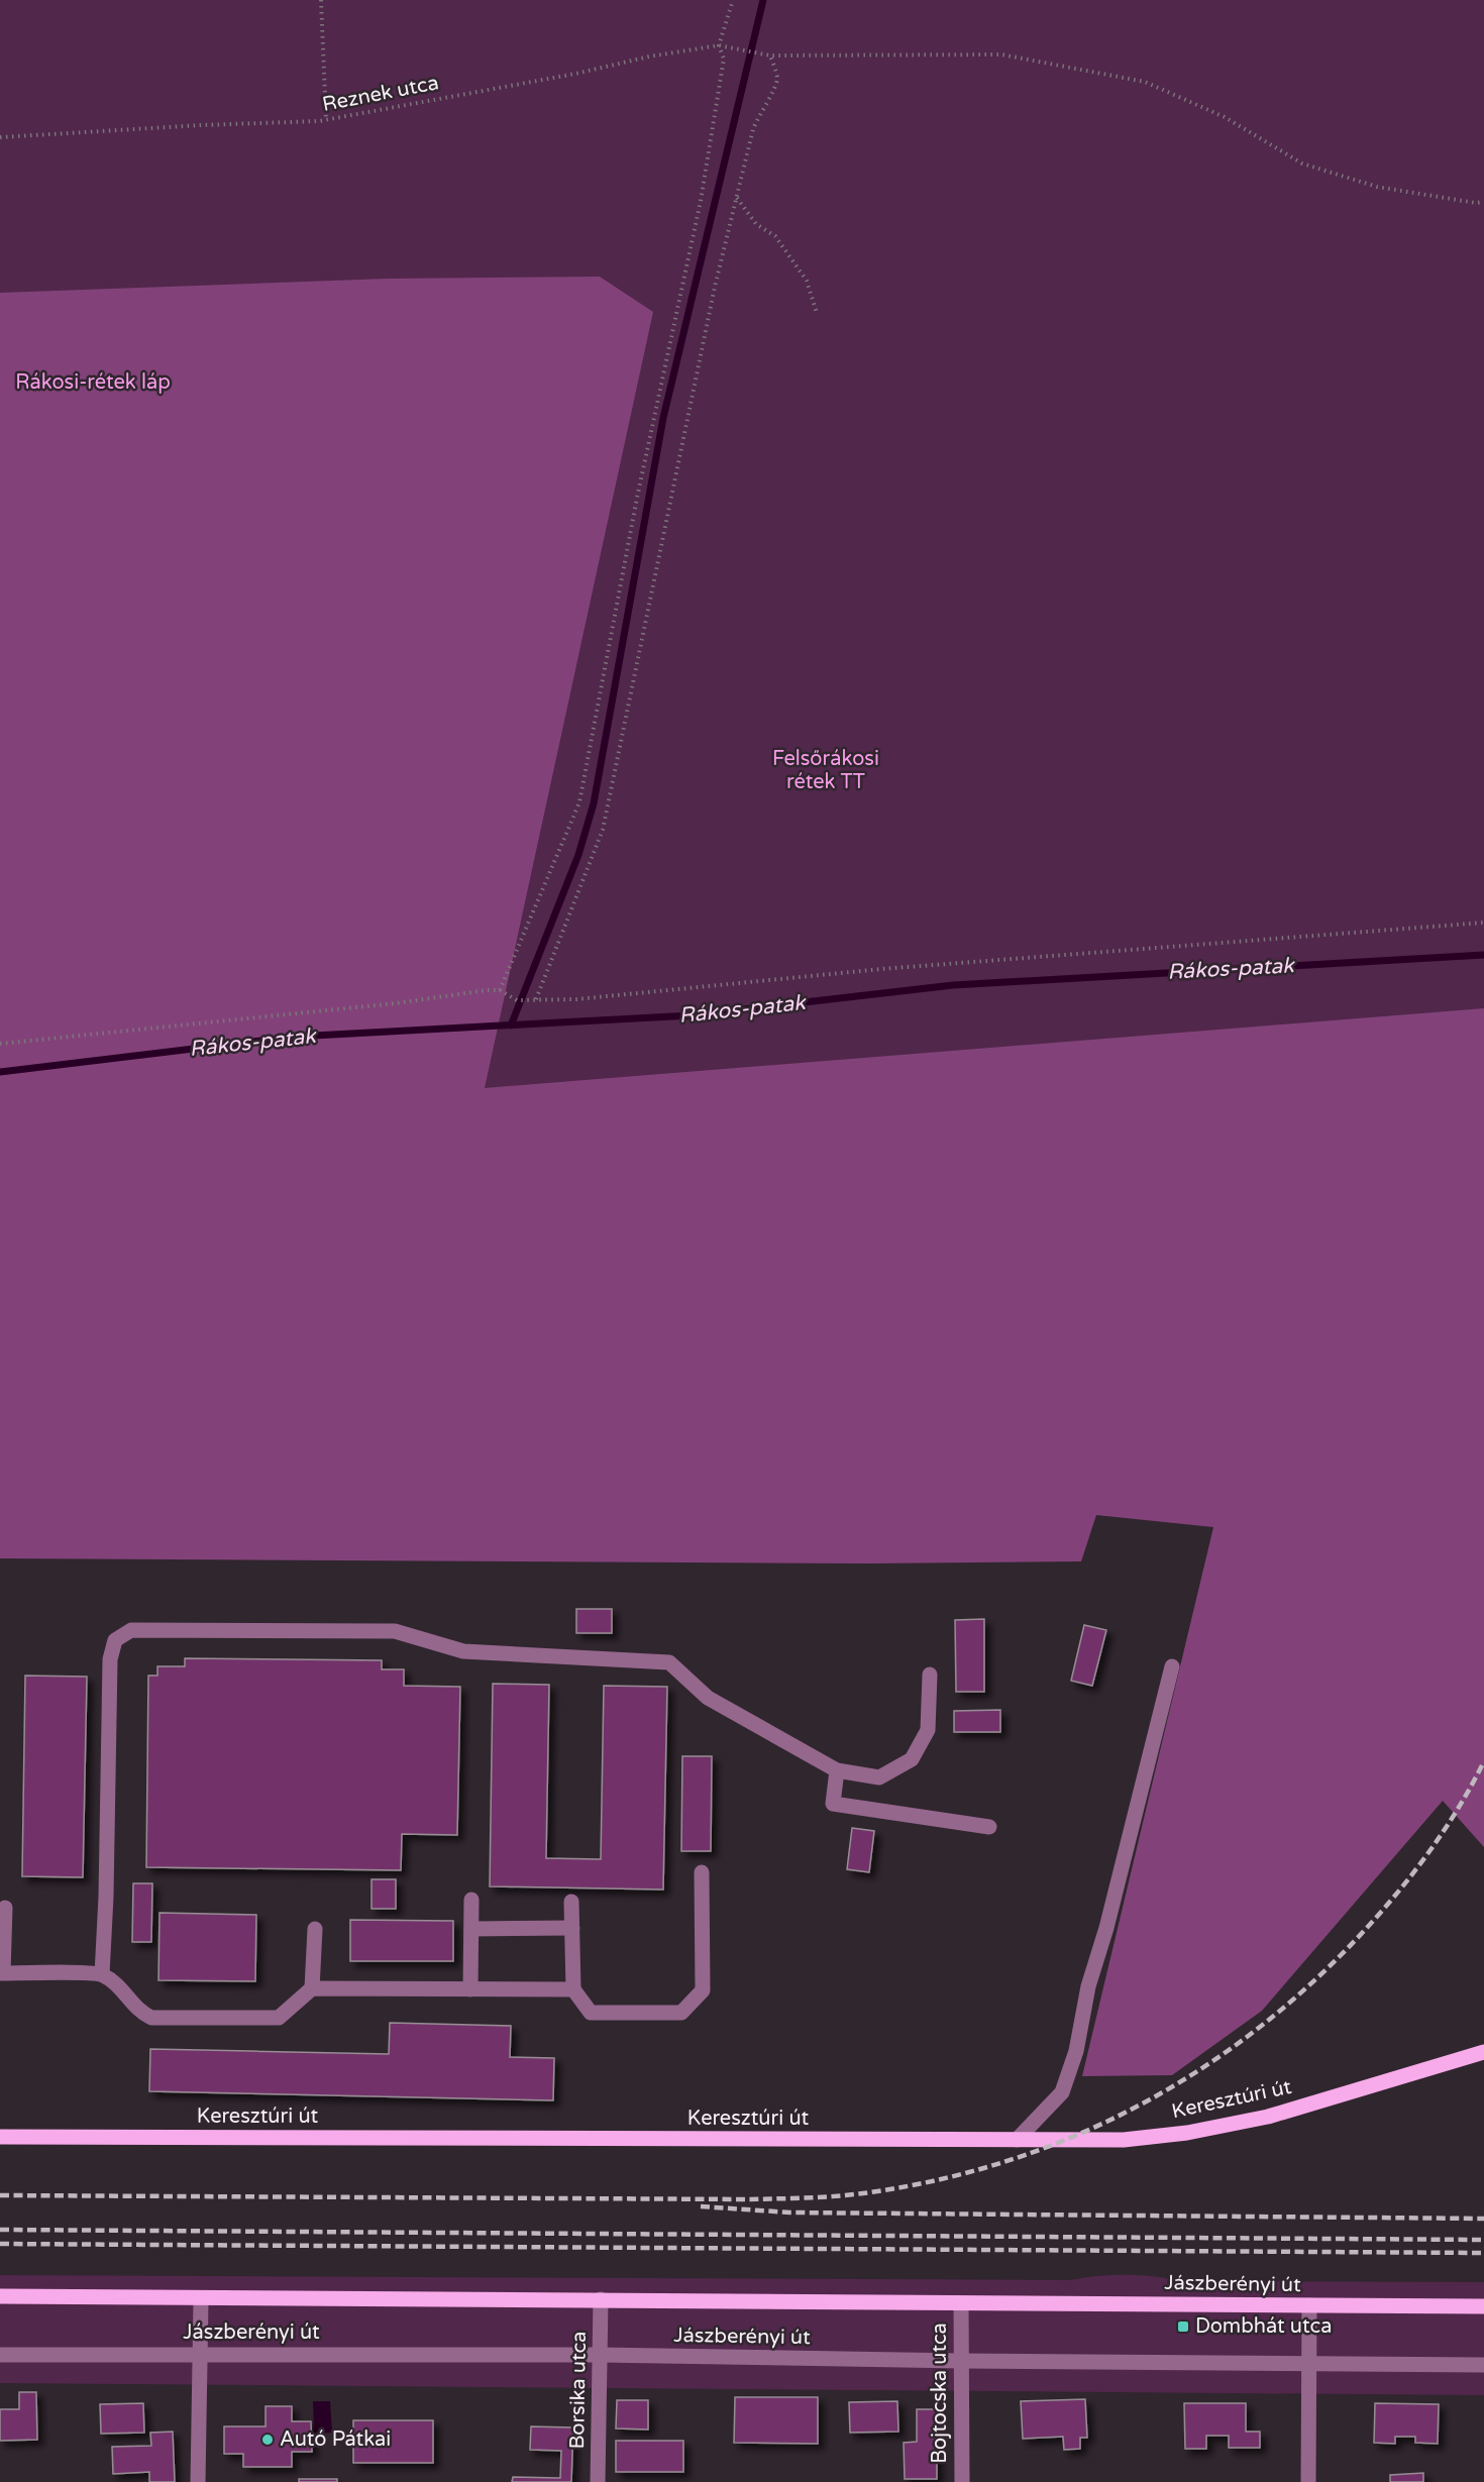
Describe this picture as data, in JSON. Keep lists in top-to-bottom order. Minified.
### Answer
{"streets":{"main road":["Keresztúri út","Jászberényi út"],"street":["Borsika utca","Bojtocska utca"],"path":["Reznek utca"]},"crossings":[["Jászberényi út","Borsika utca"],["Jászberényi út","Bojtocska utca"]],"water":["Rákos-patak"],"parks":["Rákosi-rétek láp","Felsőrákosi rétek TT"],"places":{"transit":["Dombhát utca"],"other":["Autó Pátkai"]}}
